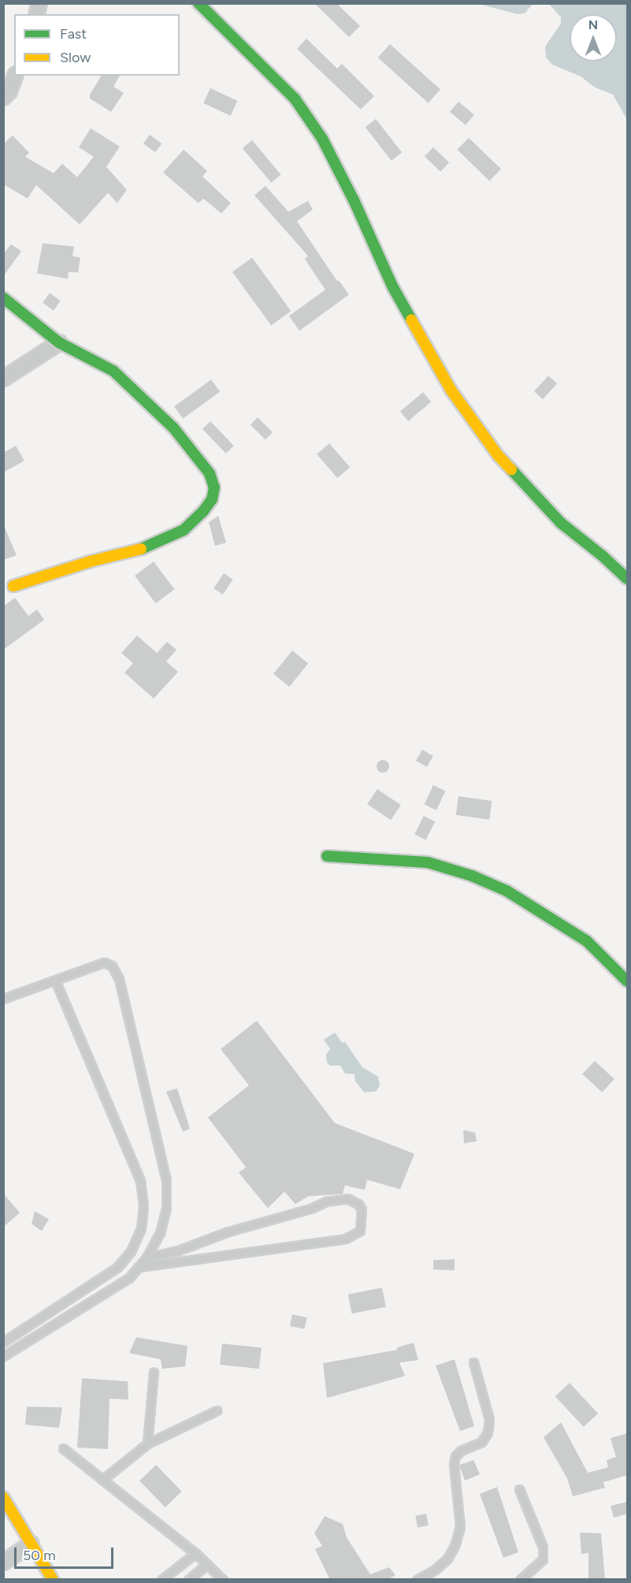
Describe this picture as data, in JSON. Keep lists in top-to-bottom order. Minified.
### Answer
{"legend":["Fast","Slow"],"scale_bar":"50 m","north":"top"}
